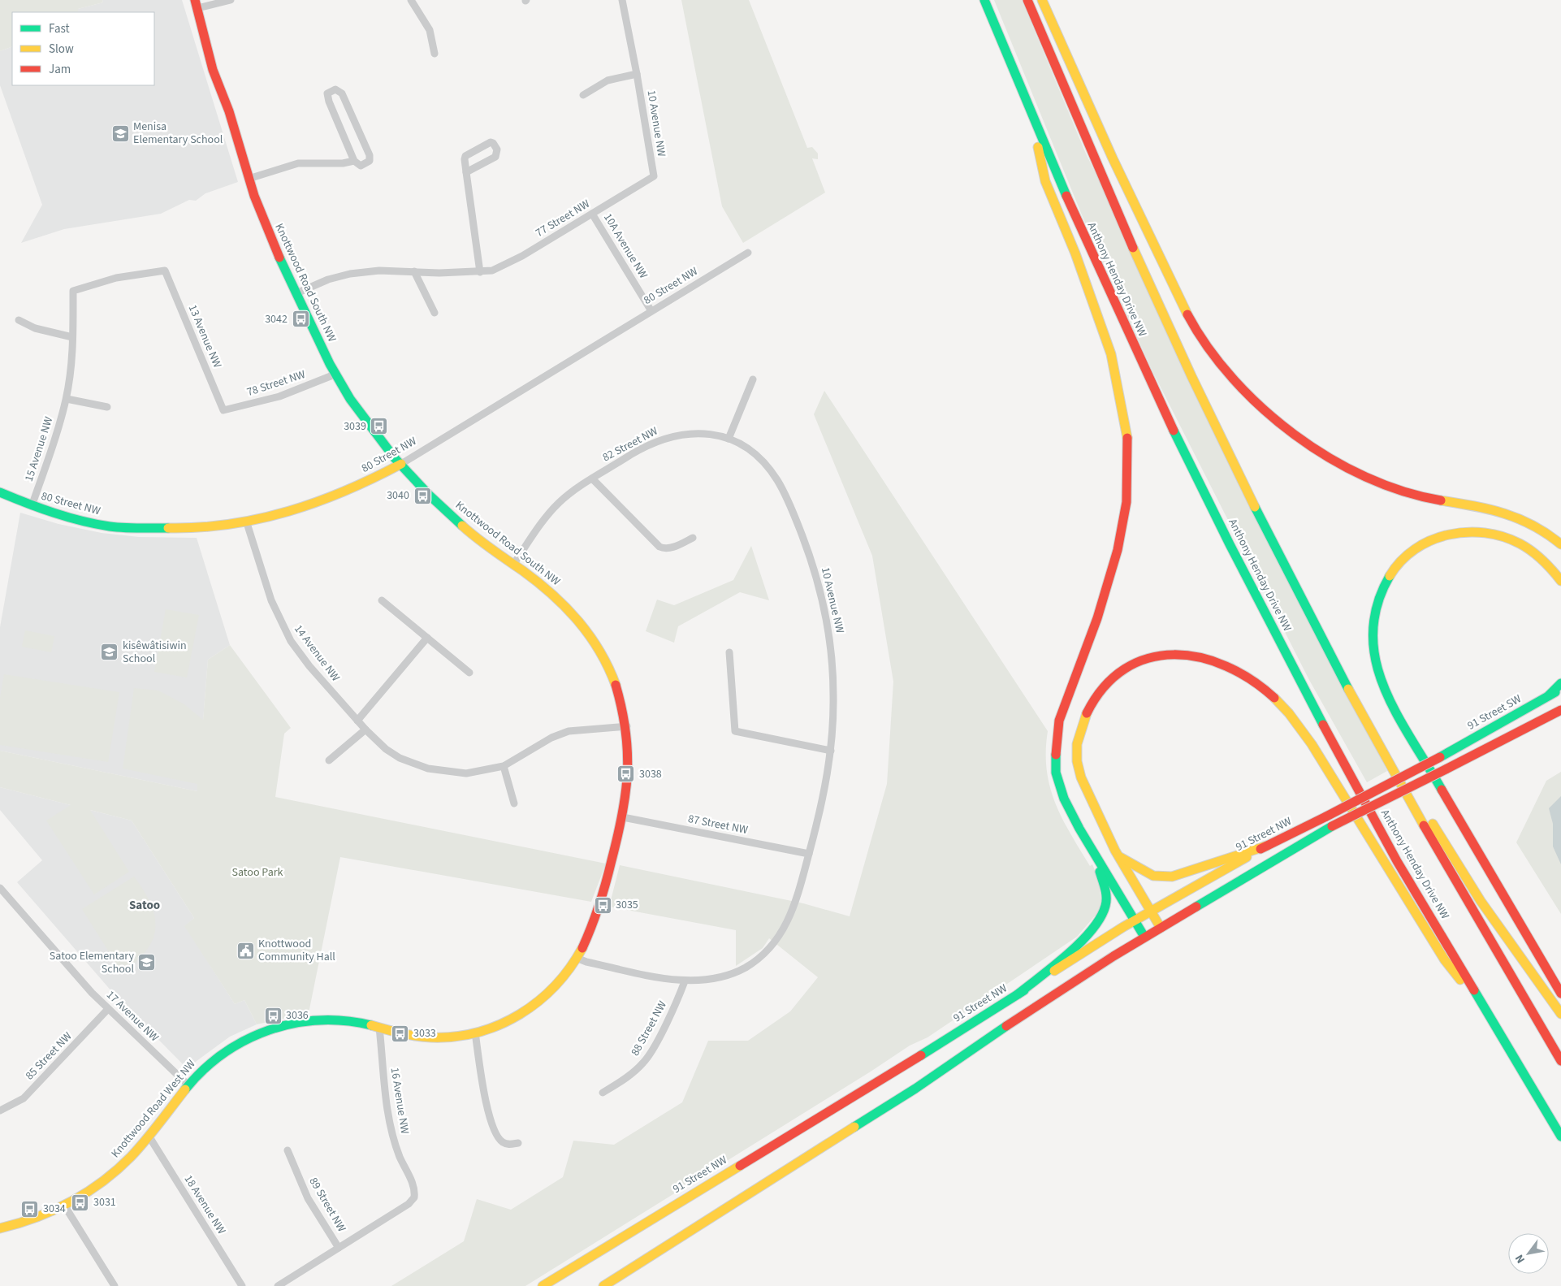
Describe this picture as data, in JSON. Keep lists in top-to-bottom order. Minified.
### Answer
{"streets":{"main road":["Anthony Henday Drive NW","Knottwood Road South NW","80 Street NW","91 Street SW","91 Street NW","Knottwood Road West NW"],"street":["10 Avenue NW","77 Street NW","10A Avenue NW","13 Avenue NW","78 Street NW","82 Street NW","15 Avenue NW","14 Avenue NW","87 Street NW","17 Avenue NW","88 Street NW","85 Street NW","16 Avenue NW","18 Avenue NW","89 Street NW"]},"crossings":[["10 Avenue NW","77 Street NW"],["10 Avenue NW","82 Street NW"],["10 Avenue NW","87 Street NW"],["10 Avenue NW","88 Street NW"],["77 Street NW","10A Avenue NW"],["77 Street NW","Knottwood Road South NW"],["10A Avenue NW","80 Street NW"],["Knottwood Road South NW","80 Street NW"],["Knottwood Road South NW","78 Street NW"],["Knottwood Road South NW","82 Street NW"],["Knottwood Road South NW","87 Street NW"],["Knottwood Road South NW","Knottwood Road West NW"],["80 Street NW","15 Avenue NW"],["80 Street NW","14 Avenue NW"],["13 Avenue NW","78 Street NW"],["13 Avenue NW","15 Avenue NW"],["91 Street SW","91 Street NW"],["87 Street NW","Knottwood Road West NW"],["17 Avenue NW","85 Street NW"],["17 Avenue NW","Knottwood Road West NW"],["16 Avenue NW","Knottwood Road West NW"],["16 Avenue NW","89 Street NW"],["Knottwood Road West NW","18 Avenue NW"]],"districts":["Satoo"],"parks":["Satoo Park"],"places":{"school or university":["Menisa Elementary School","kisêwâtisiwin School","Satoo Elementary School"],"bus stop":["3042","3039","3040","3038","3035","3036","3033","3031","3034"],"public building":["Knottwood Community Hall"]},"legend":["Fast","Slow","Jam"],"north":"bottom left"}
